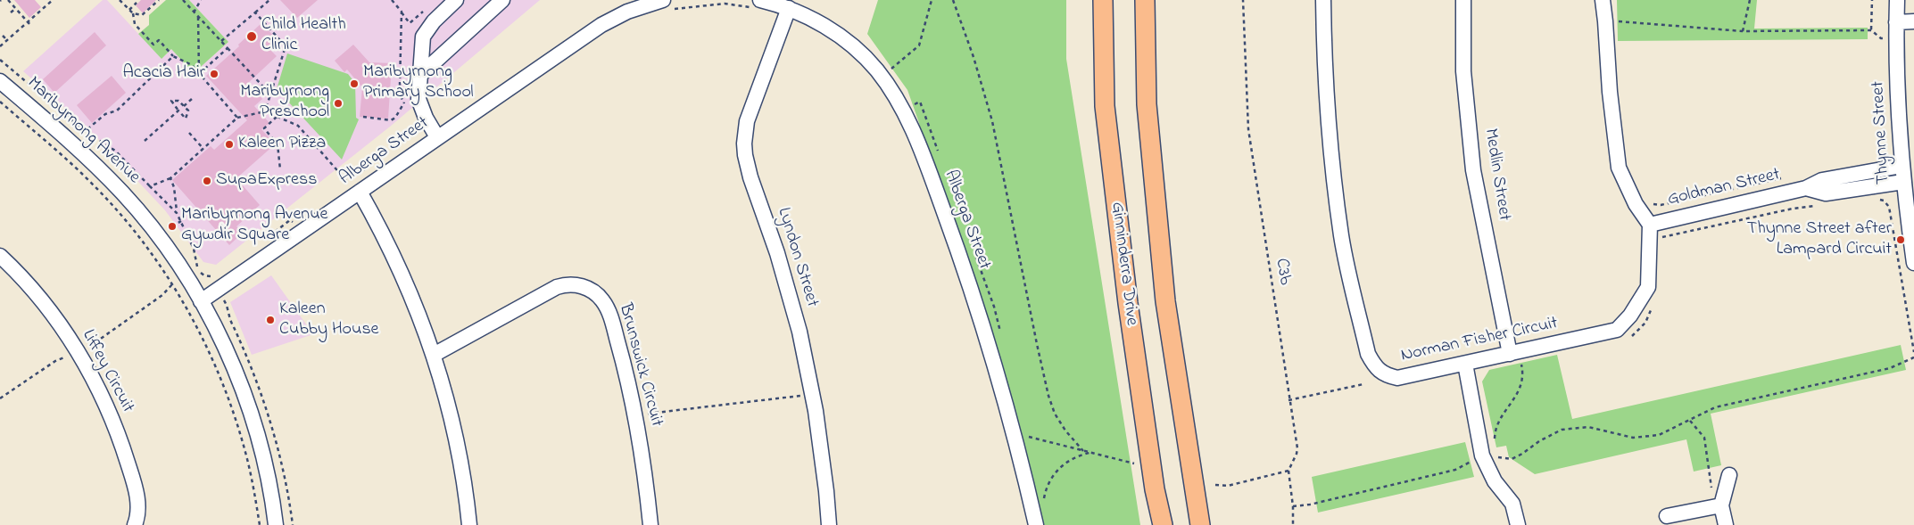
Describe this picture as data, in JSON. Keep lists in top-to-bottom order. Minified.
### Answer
{"streets":{"main road":["Ginninderra Drive"],"street":["Maribyrnong Avenue","Thynne Street","Alberga Street","Medlin Street","Goldman Street","Lyndon Street","Norman Fisher Circuit","Brunswick Circuit","Liffey Circuit"],"path":["C3b"]},"crossings":[["Maribyrnong Avenue","Alberga Street"],["Thynne Street","Goldman Street"],["Alberga Street","Lyndon Street"],["Medlin Street","Norman Fisher Circuit"],["Goldman Street","Norman Fisher Circuit"]],"places":["Child Health Clinic","Acacia Hair","Maribyrnong Primary School","Maribyrnong Preschool","Kaleen Pizza","SupaExpress","Maribyrnong Avenue Gywdir Square","Thynne Street after Lampard Circuit","Kaleen Cubby House"]}
